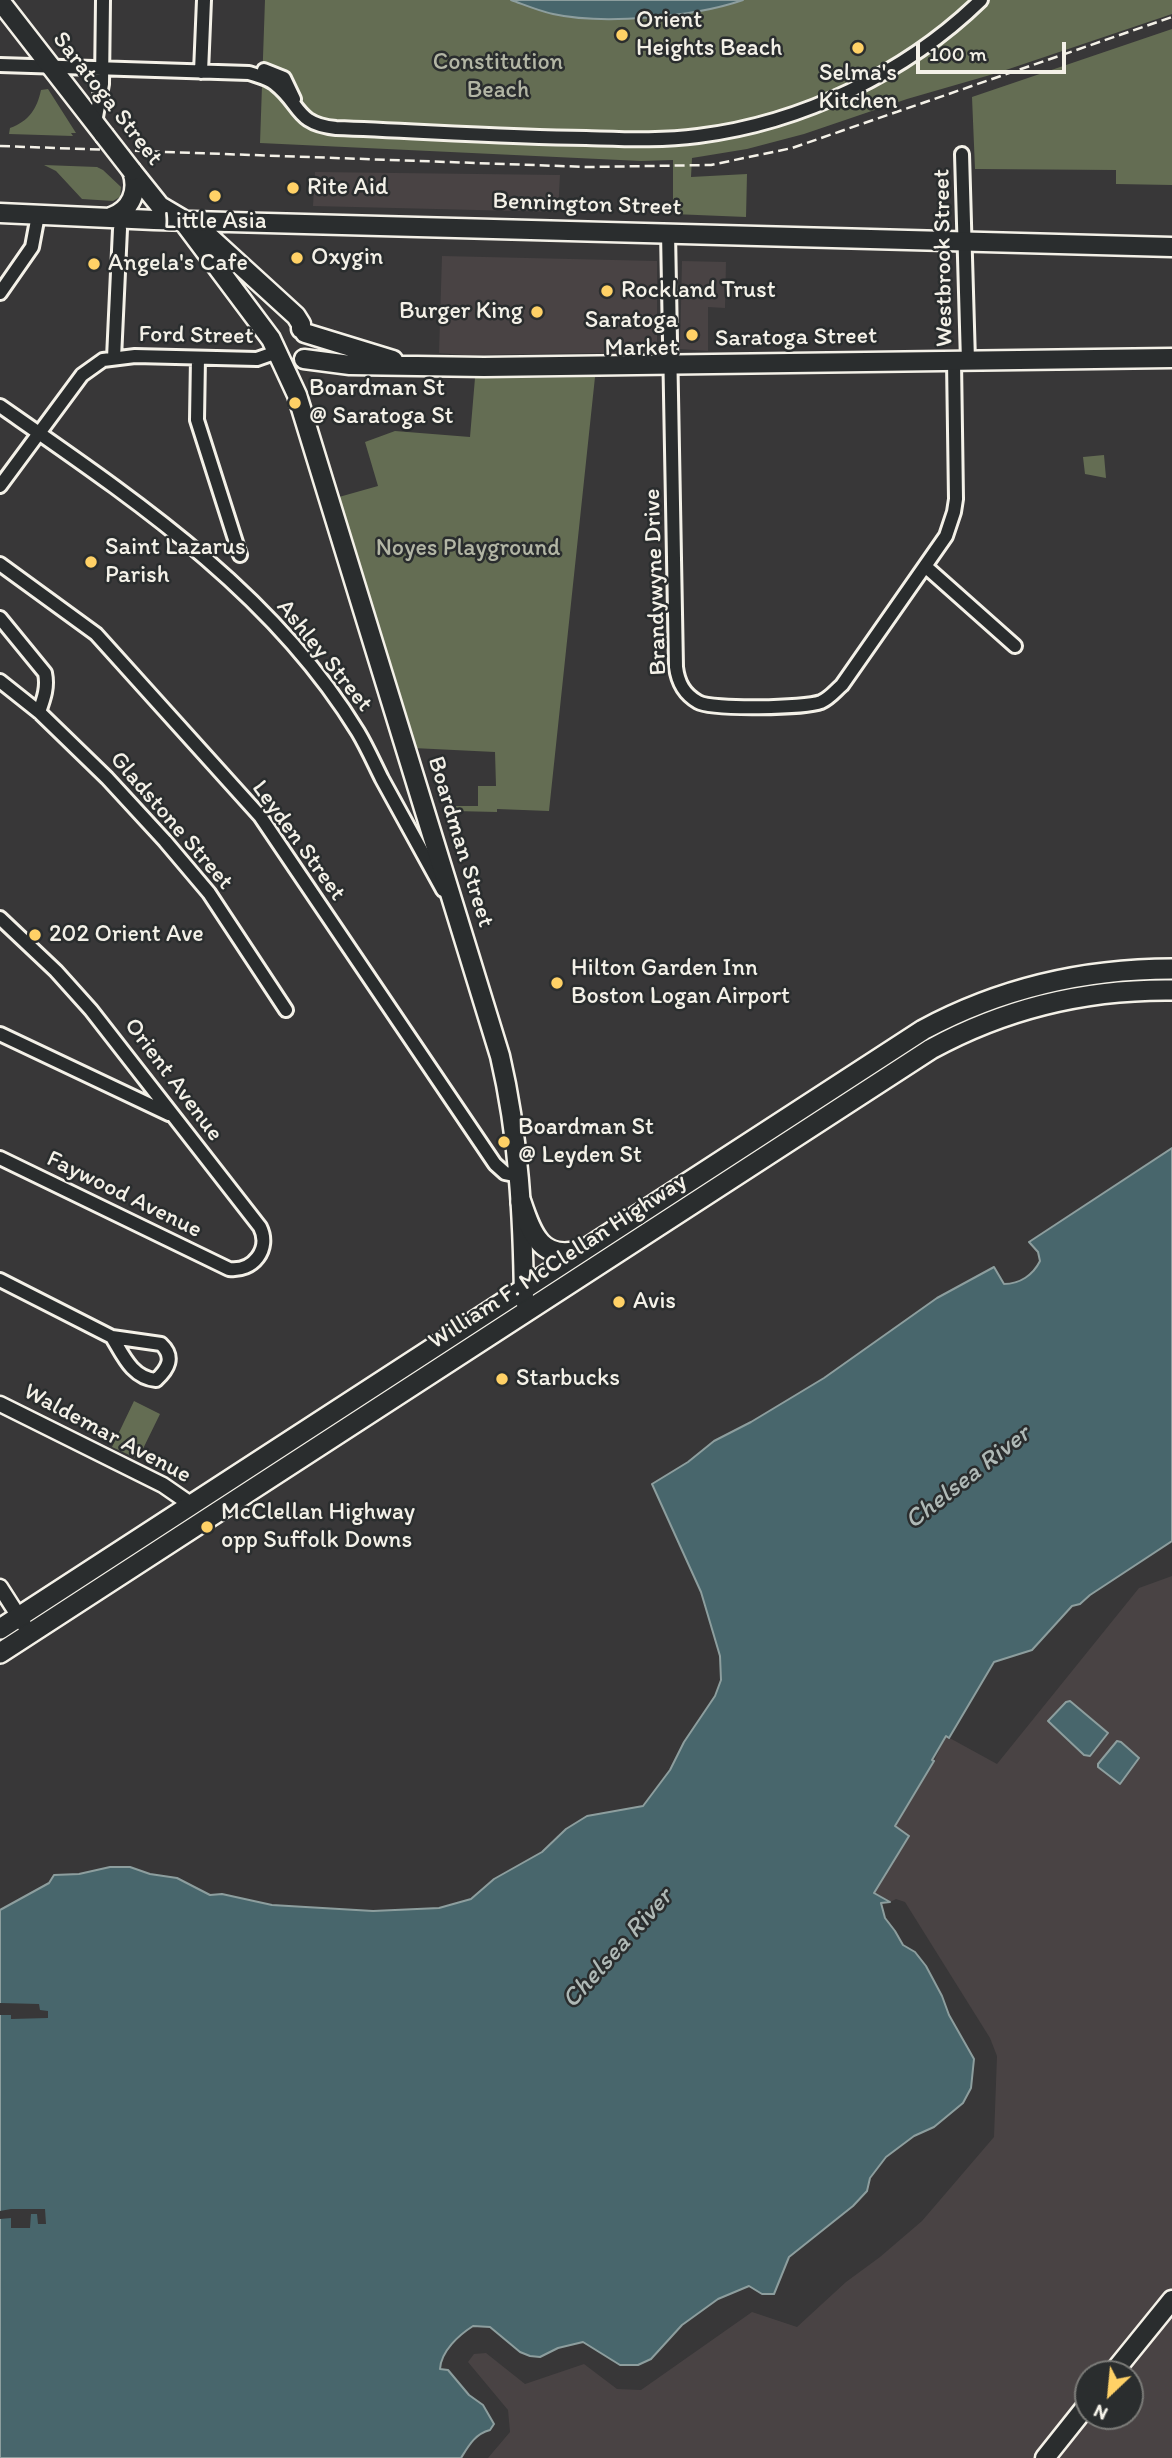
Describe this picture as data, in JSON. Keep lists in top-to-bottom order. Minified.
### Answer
{"streets":{"highway":["William F. McClellan Highway"],"main road":["Saratoga Street","Bennington Street","Boardman Street"],"street":["Westbrook Street","Ford Street","Brandywyne Drive","Ashley Street","Gladstone Street","Leyden Street","Orient Avenue","Faywood Avenue","Waldemar Avenue"]},"crossings":[["Saratoga Street","Bennington Street"],["Saratoga Street","Westbrook Street"],["Saratoga Street","Ford Street"],["Saratoga Street","Brandywyne Drive"],["Saratoga Street","Boardman Street"],["Bennington Street","Westbrook Street"],["Bennington Street","Brandywyne Drive"],["Westbrook Street","Brandywyne Drive"],["Ford Street","Boardman Street"],["Ashley Street","Boardman Street"],["Leyden Street","Boardman Street"],["Boardman Street","William F. McClellan Highway"],["Orient Avenue","Faywood Avenue"],["William F. McClellan Highway","Waldemar Avenue"]],"water":["Chelsea River"],"parks":["Constitution Beach","Noyes Playground"],"places":["Orient Heights Beach","Selma's Kitchen","Rite Aid","Little Asia","Oxygin","Angela's Cafe","Rockland Trust","Burger King","Saratoga Market","Boardman St @ Saratoga St","Saint Lazarus Parish","202 Orient Ave","Hilton Garden Inn Boston Logan Airport","Boardman St @ Leyden St","Avis","Starbucks","McClellan Highway opp Suffolk Downs"],"scale_bar":"100 m","north":"bottom left"}
